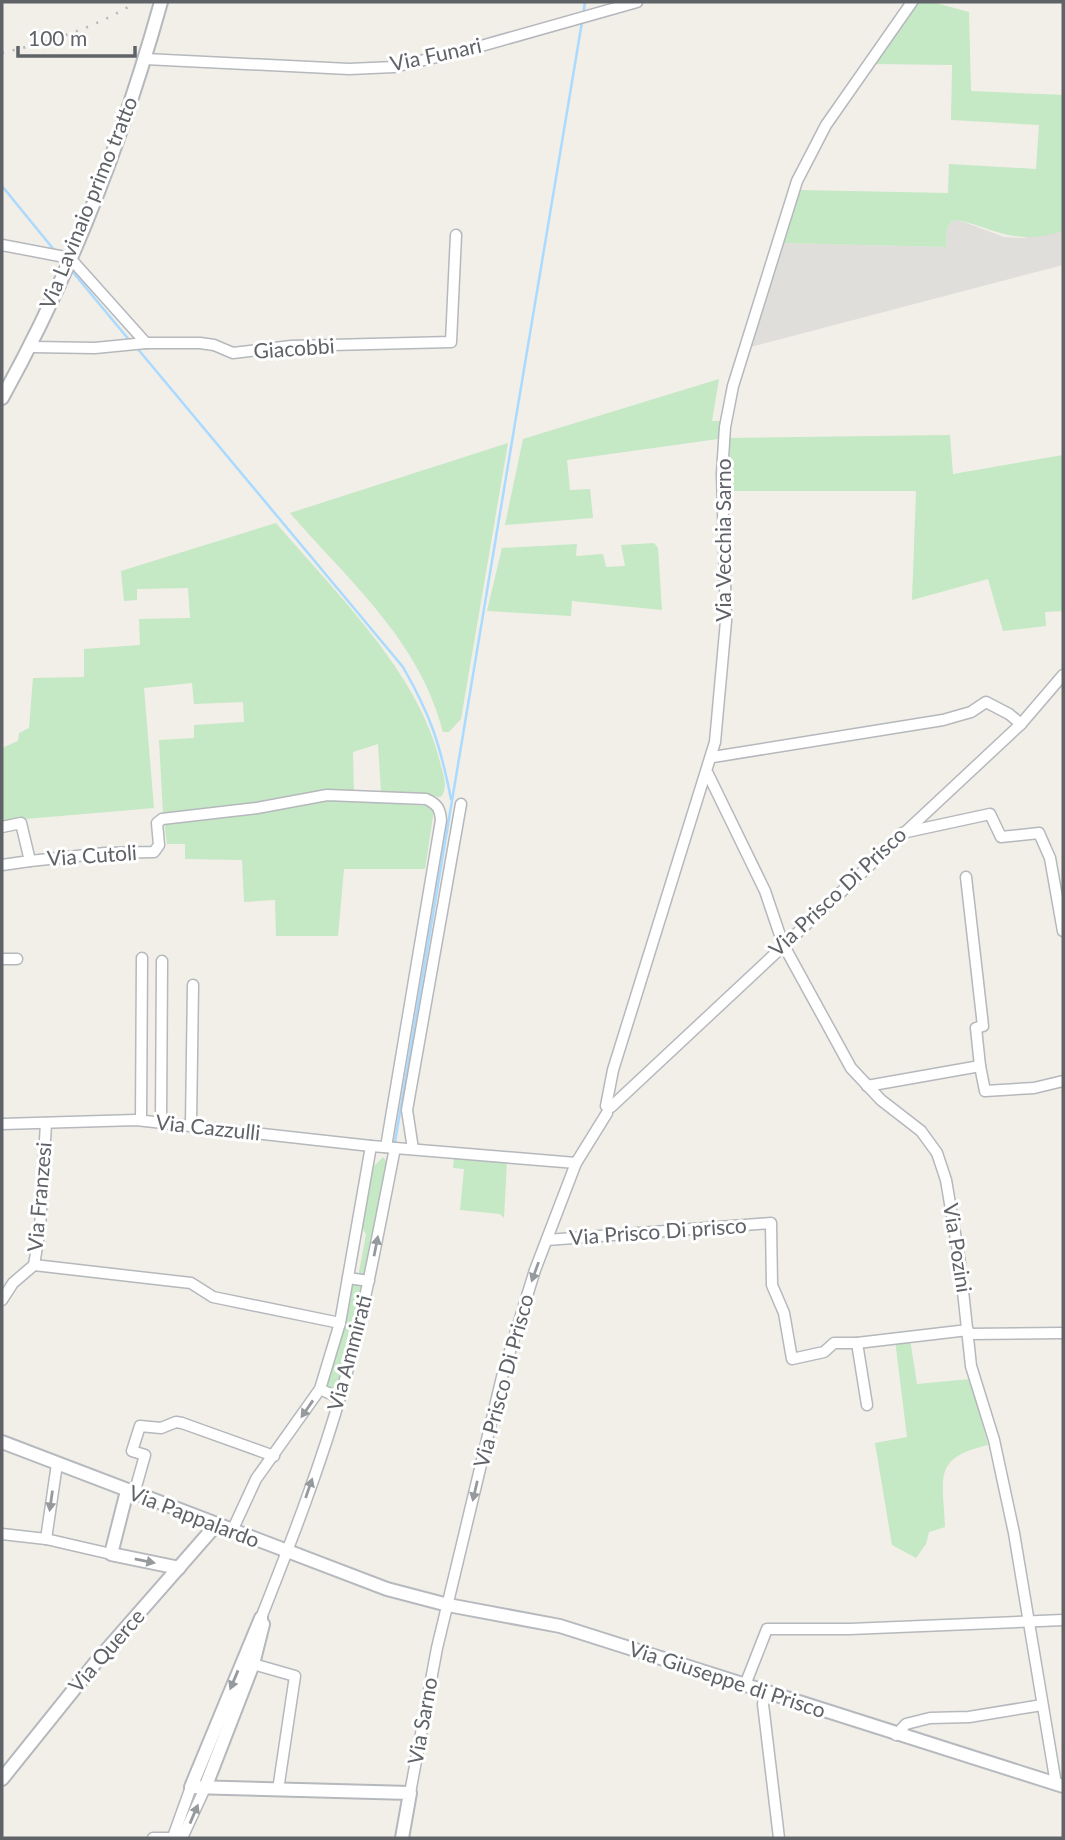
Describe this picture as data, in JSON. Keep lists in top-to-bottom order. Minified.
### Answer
{"streets":{"street":["Via Funari","Via Lavinaio primo tratto","Giacobbi","Via Vecchia Sarno","Via Cutoli","Via Prisco Di Prisco","Via Cazzulli","Via Franzesi","Via Prisco Di prisco","Via Pozini","Via Ammirati","Via Pappalardo","Via Querce","Via Giuseppe di Prisco","Via Sarno"]},"crossings":[["Via Funari","Via Lavinaio primo tratto"],["Via Lavinaio primo tratto","Giacobbi"],["Via Vecchia Sarno","Via Prisco Di Prisco"],["Via Vecchia Sarno","Via Pozini"],["Via Cutoli","Via Ammirati"],["Via Prisco Di Prisco","Via Cazzulli"],["Via Prisco Di Prisco","Via Prisco Di prisco"],["Via Prisco Di Prisco","Via Pozini"],["Via Prisco Di Prisco","Via Giuseppe di Prisco"],["Via Prisco Di Prisco","Via Sarno"],["Via Cazzulli","Via Franzesi"],["Via Cazzulli","Via Ammirati"],["Via Pozini","Via Giuseppe di Prisco"],["Via Ammirati","Via Pappalardo"],["Via Pappalardo","Via Querce"],["Via Pappalardo","Via Giuseppe di Prisco"],["Via Giuseppe di Prisco","Via Sarno"]],"scale_bar":"100 m"}
